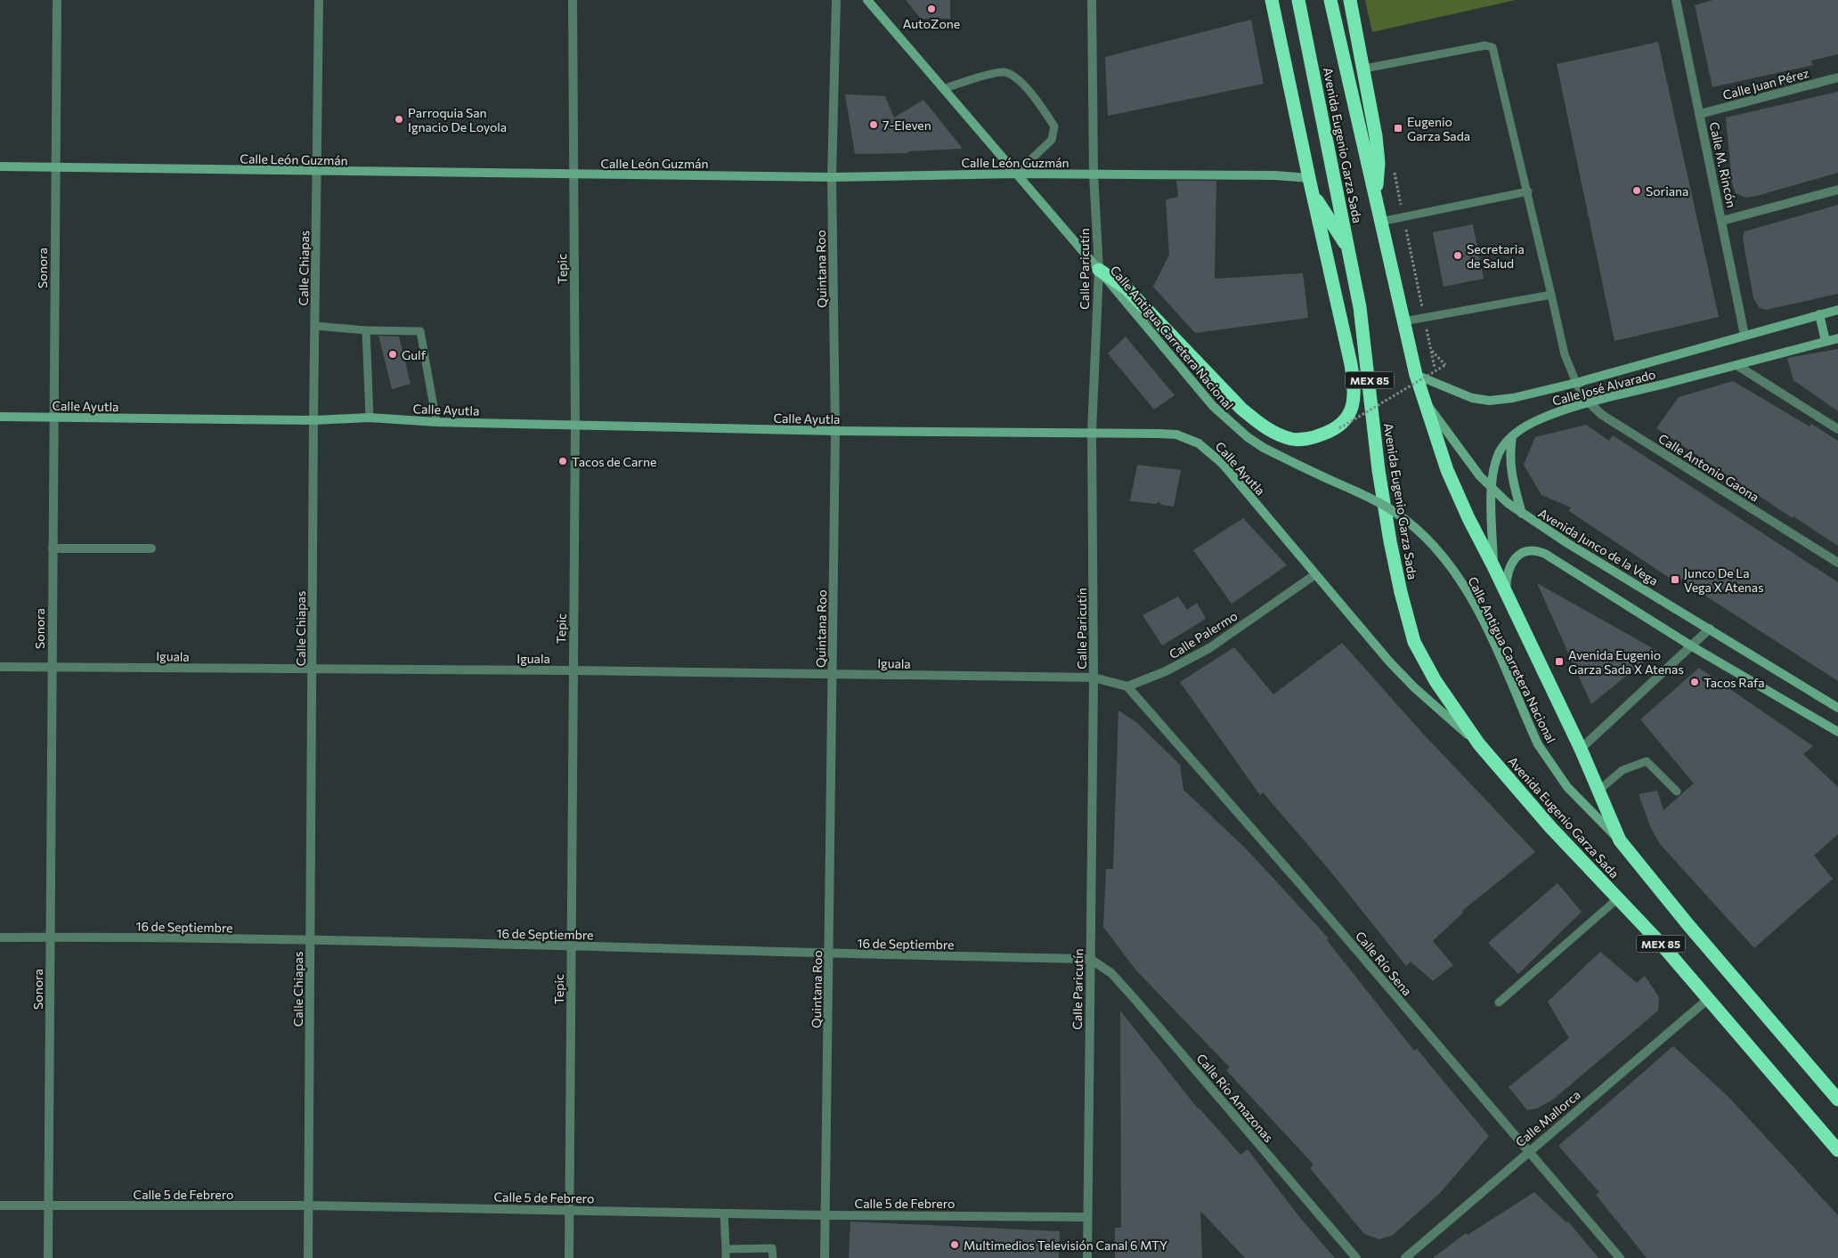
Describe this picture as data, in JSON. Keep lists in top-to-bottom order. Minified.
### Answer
{"streets":{"highway":["Avenida Eugenio Garza Sada","MEX 85"],"street":["Calle Juan Pérez","Calle León Guzmán","Calle M. Rincón","Sonora","Calle Chiapas","Tepic","Quintana Roo","Calle Paricutín","Calle Antigua Carretera Nacional","Calle José Alvarado","Calle Ayutla","Calle Antonio Gaona","Avenida Junco de la Vega","Calle Palermo","Iguala","16 de Septiembre","Calle Río Sena","Calle Río Amazonas","Calle Mallorca","Calle 5 de Febrero"]},"crossings":[["Calle Juan Pérez","Calle M. Rincón"],["Avenida Eugenio Garza Sada","Calle Antigua Carretera Nacional"],["Avenida Eugenio Garza Sada","Calle José Alvarado"],["Avenida Eugenio Garza Sada","Calle Ayutla"],["Avenida Eugenio Garza Sada","Avenida Junco de la Vega"],["Avenida Eugenio Garza Sada","Calle Mallorca"],["Calle León Guzmán","Sonora"],["Calle León Guzmán","Calle Chiapas"],["Calle León Guzmán","Tepic"],["Calle León Guzmán","Quintana Roo"],["Calle León Guzmán","Calle Paricutín"],["Calle León Guzmán","Calle Antigua Carretera Nacional"],["Calle M. Rincón","Calle José Alvarado"],["Sonora","Calle Ayutla"],["Sonora","Iguala"],["Sonora","16 de Septiembre"],["Sonora","Calle 5 de Febrero"],["Calle Chiapas","Calle Ayutla"],["Calle Chiapas","Iguala"],["Calle Chiapas","16 de Septiembre"],["Calle Chiapas","Calle 5 de Febrero"],["Tepic","Calle Ayutla"],["Tepic","Iguala"],["Tepic","16 de Septiembre"],["Tepic","Calle 5 de Febrero"],["Quintana Roo","Calle Ayutla"],["Quintana Roo","Iguala"],["Quintana Roo","16 de Septiembre"],["Quintana Roo","Calle 5 de Febrero"],["Calle Paricutín","Calle Antigua Carretera Nacional"],["Calle Paricutín","Calle Ayutla"],["Calle Paricutín","Iguala"],["Calle Paricutín","16 de Septiembre"],["Calle Paricutín","Calle Río Amazonas"],["Calle Paricutín","Calle 5 de Febrero"],["Calle José Alvarado","Calle Antonio Gaona"],["Calle José Alvarado","Avenida Junco de la Vega"],["Calle Ayutla","Calle Palermo"],["Calle Palermo","Calle Río Sena"],["16 de Septiembre","Calle Río Amazonas"],["Calle Río Sena","Calle Mallorca"]],"places":{"other":["AutoZone","Parroquia San Ignacio De Loyola","7-Eleven","Soriana","Secretaria de Salud","Gulf","Tacos de Carne","Tacos Rafa","Multimedios Televisión Canal 6 MTY"],"transit":["Eugenio Garza Sada","Junco De La Vega X Atenas","Avenida Eugenio Garza Sada X Atenas"]}}
